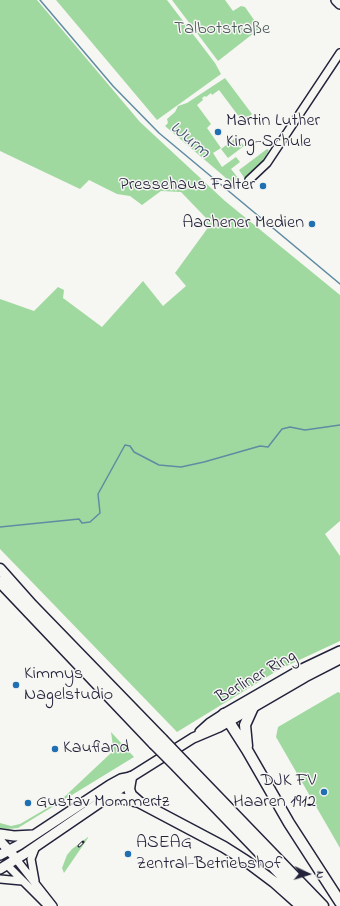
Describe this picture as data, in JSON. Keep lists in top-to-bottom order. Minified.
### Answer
{"streets":{"main road":["Berliner Ring"]},"water":["Wurm"],"parks":["Talbotstraße"],"places":["Martin Luther King-Schule","Pressehaus Falter","Aachener Medien","Kimmys Nagelstudio","Kaufland","DJK FV Haaren 1912","Gustav Mommertz","ASEAG Zentral-Betriebshof"],"north":"right"}
